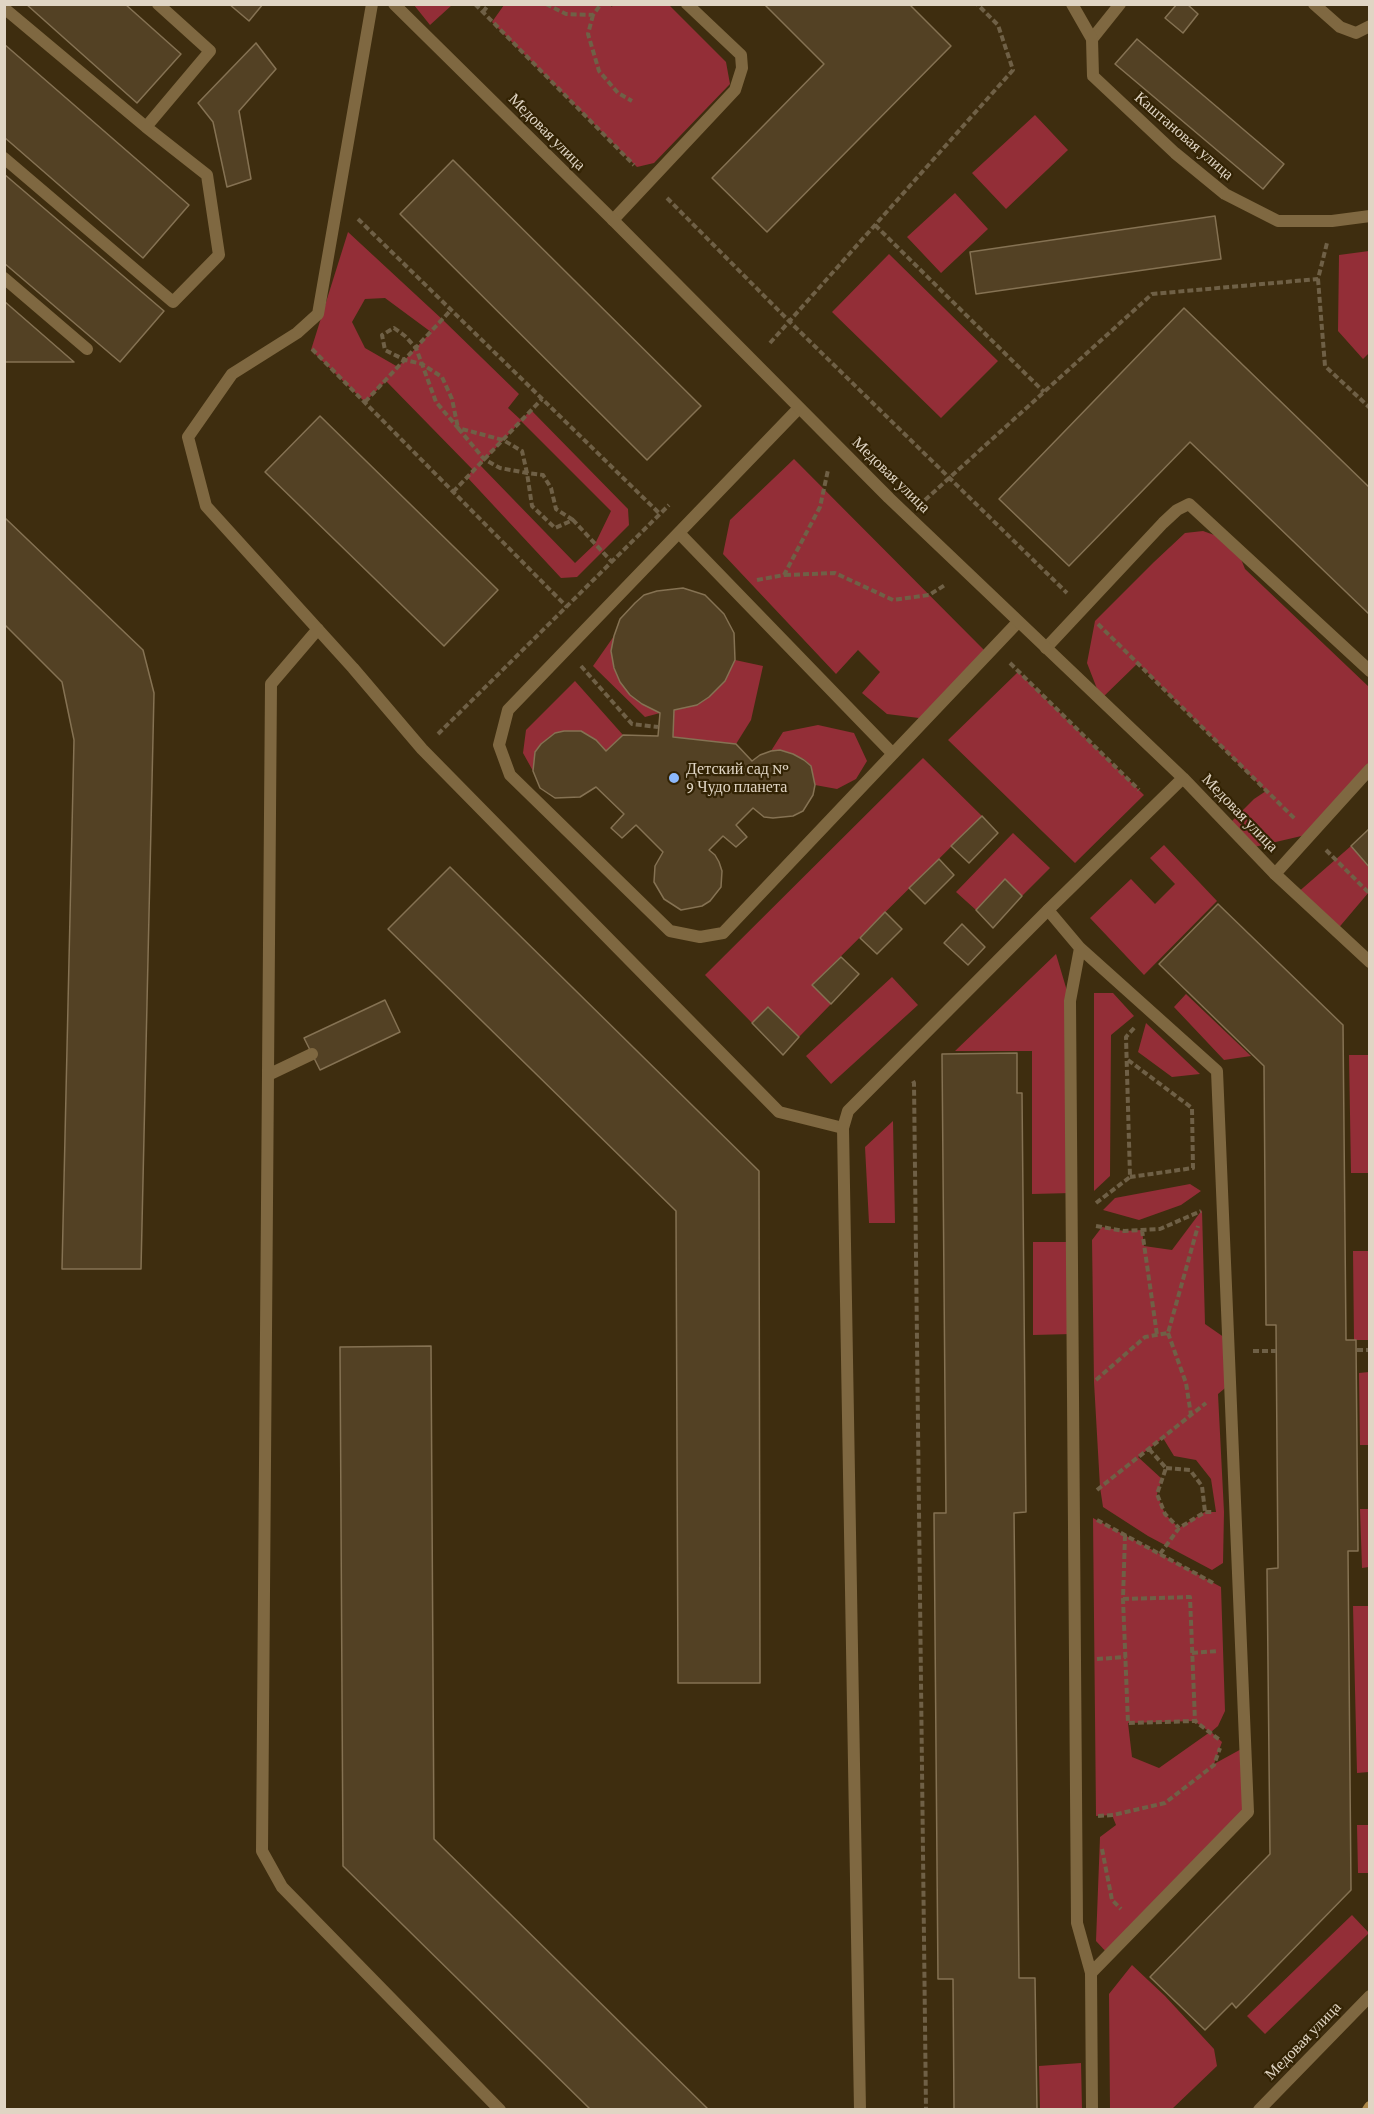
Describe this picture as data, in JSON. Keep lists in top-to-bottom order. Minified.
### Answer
{"streets":{"street":["Медовая улица","Каштановая улица"]},"places":["Детский сад № 9 Чудо планета"]}
